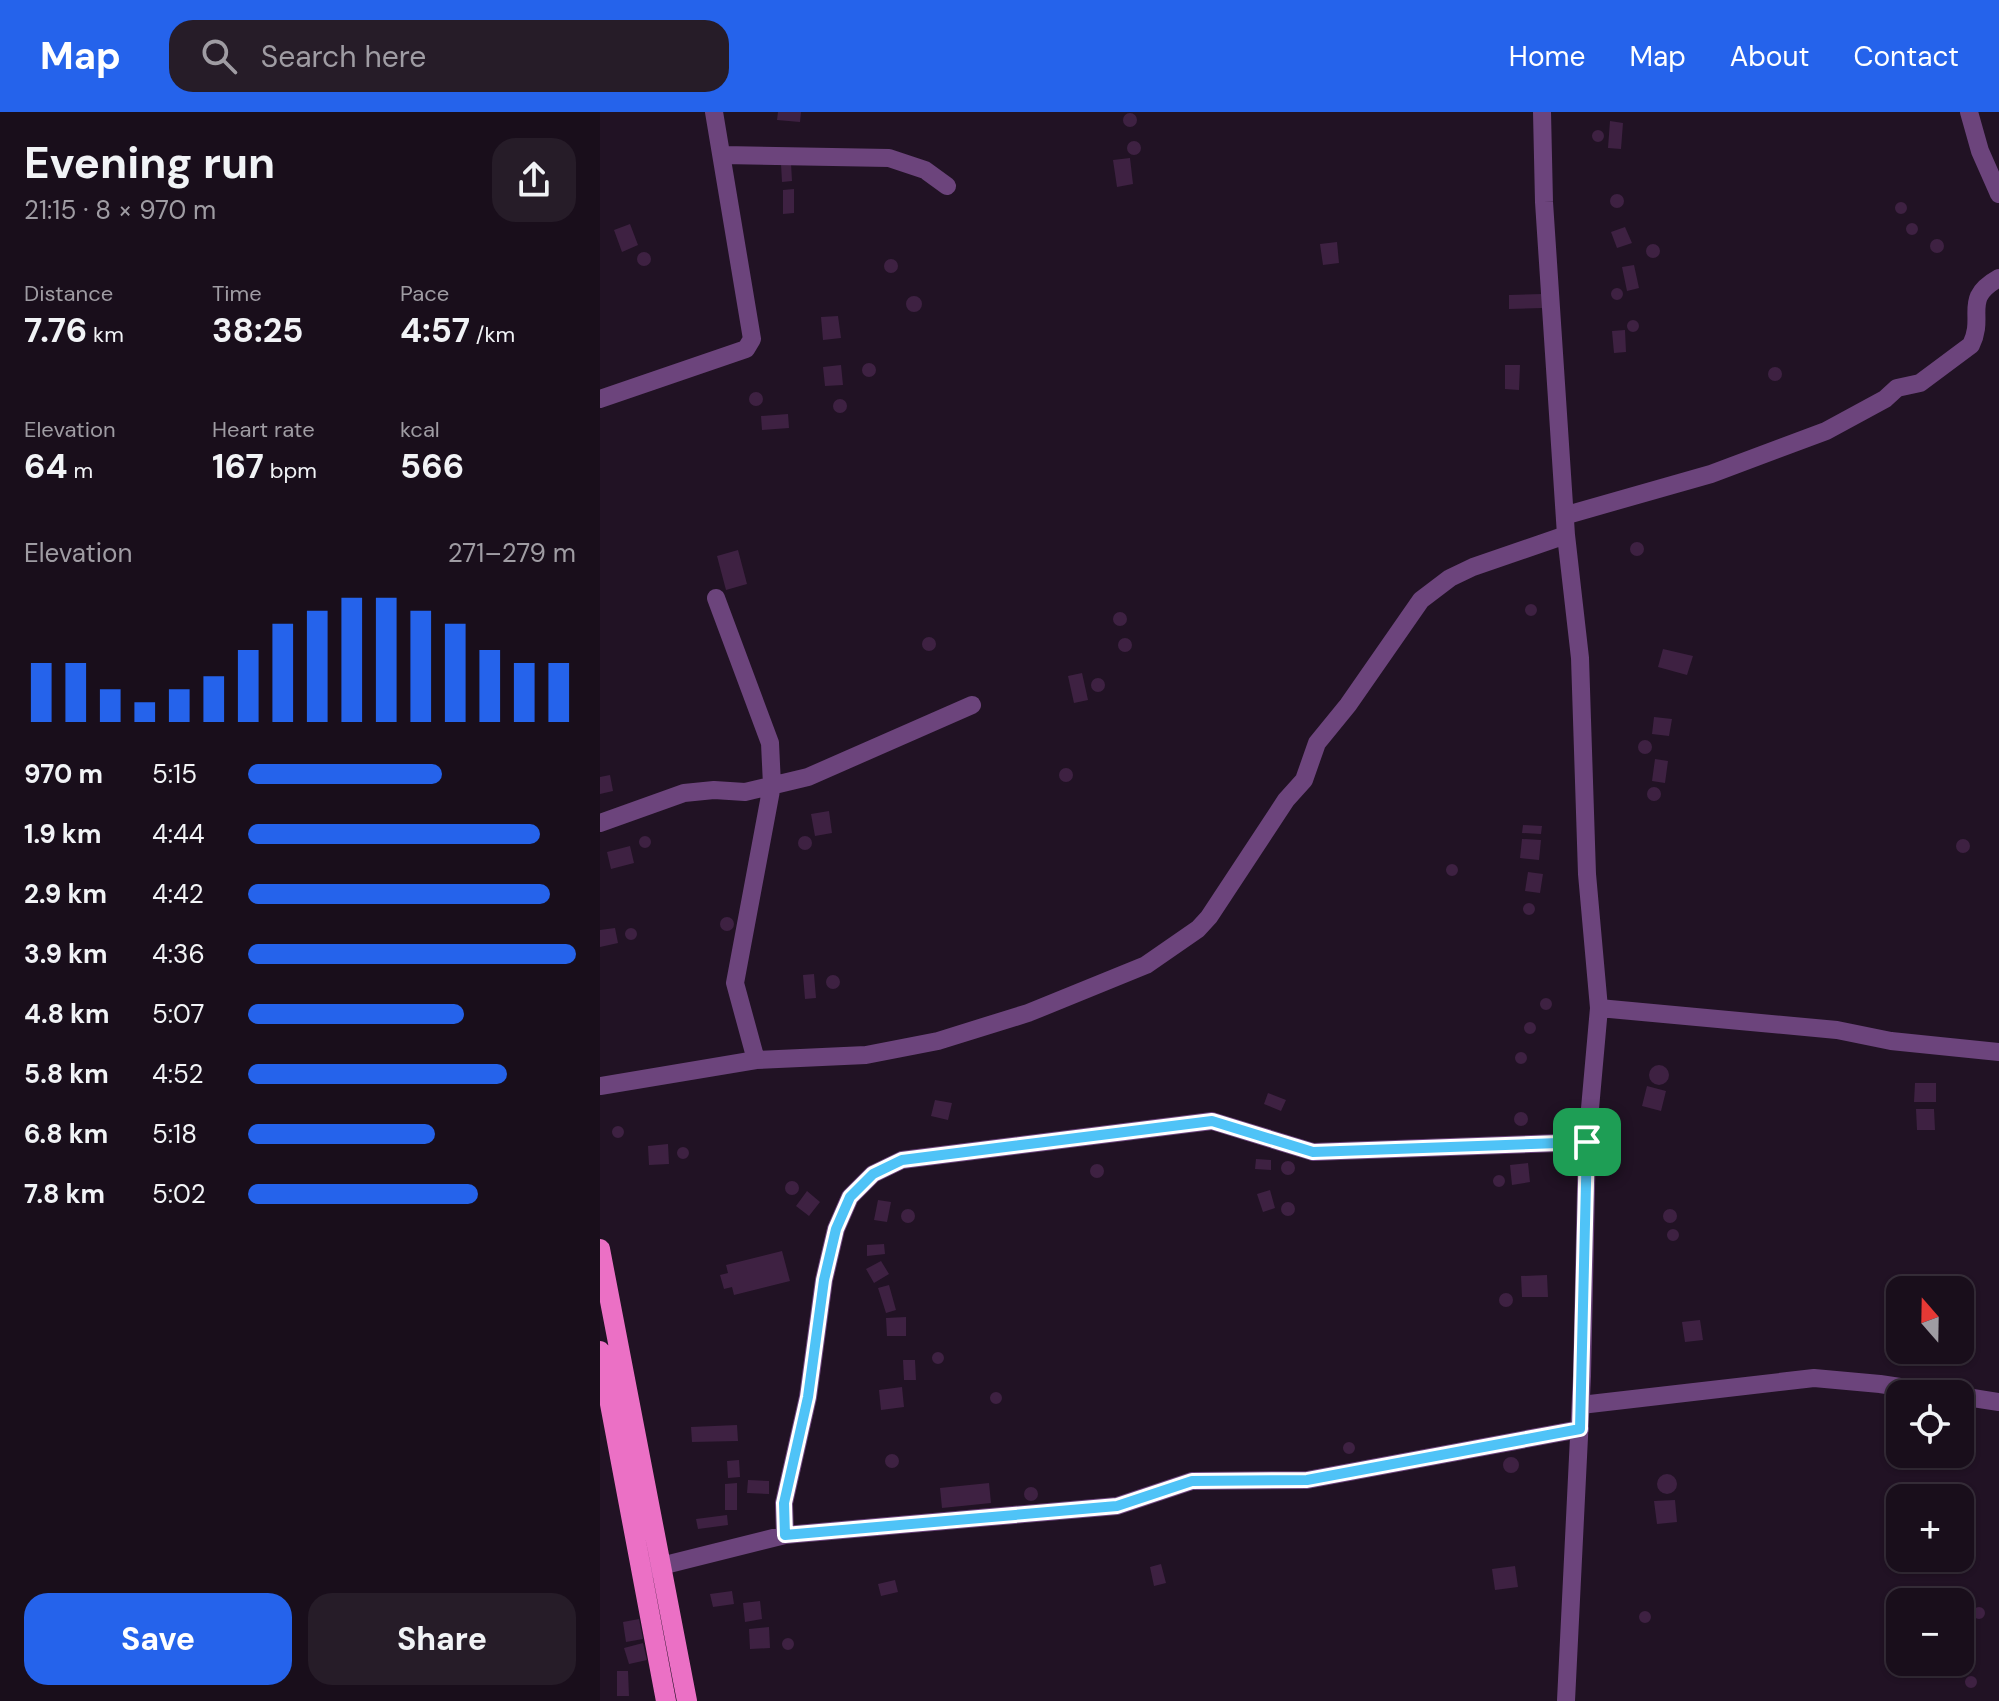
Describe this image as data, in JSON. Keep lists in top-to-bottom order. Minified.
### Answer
{"north":"top","page":{"header":"Map","search":"Search here","nav":["Home","Map","About","Contact"],"heading":["Evening run","21:15 · 8 × 970 m"],"stats":[["Distance","7.76 km"],["Time","38:25"],["Pace","4:57 /km"],["Elevation","64 m"],["Heart rate","167 bpm"],["kcal","566"]],"chart":["Elevation","271–279 m"],"list":[{"name":"970 m","note":"5:15"},{"name":"1.9 km","note":"4:44"},{"name":"2.9 km","note":"4:42"},{"name":"3.9 km","note":"4:36"},{"name":"4.8 km","note":"5:07"},{"name":"5.8 km","note":"4:52"},{"name":"6.8 km","note":"5:18"},{"name":"7.8 km","note":"5:02"}],"map_buttons":["+","−"],"buttons":["Save","Share"]}}
